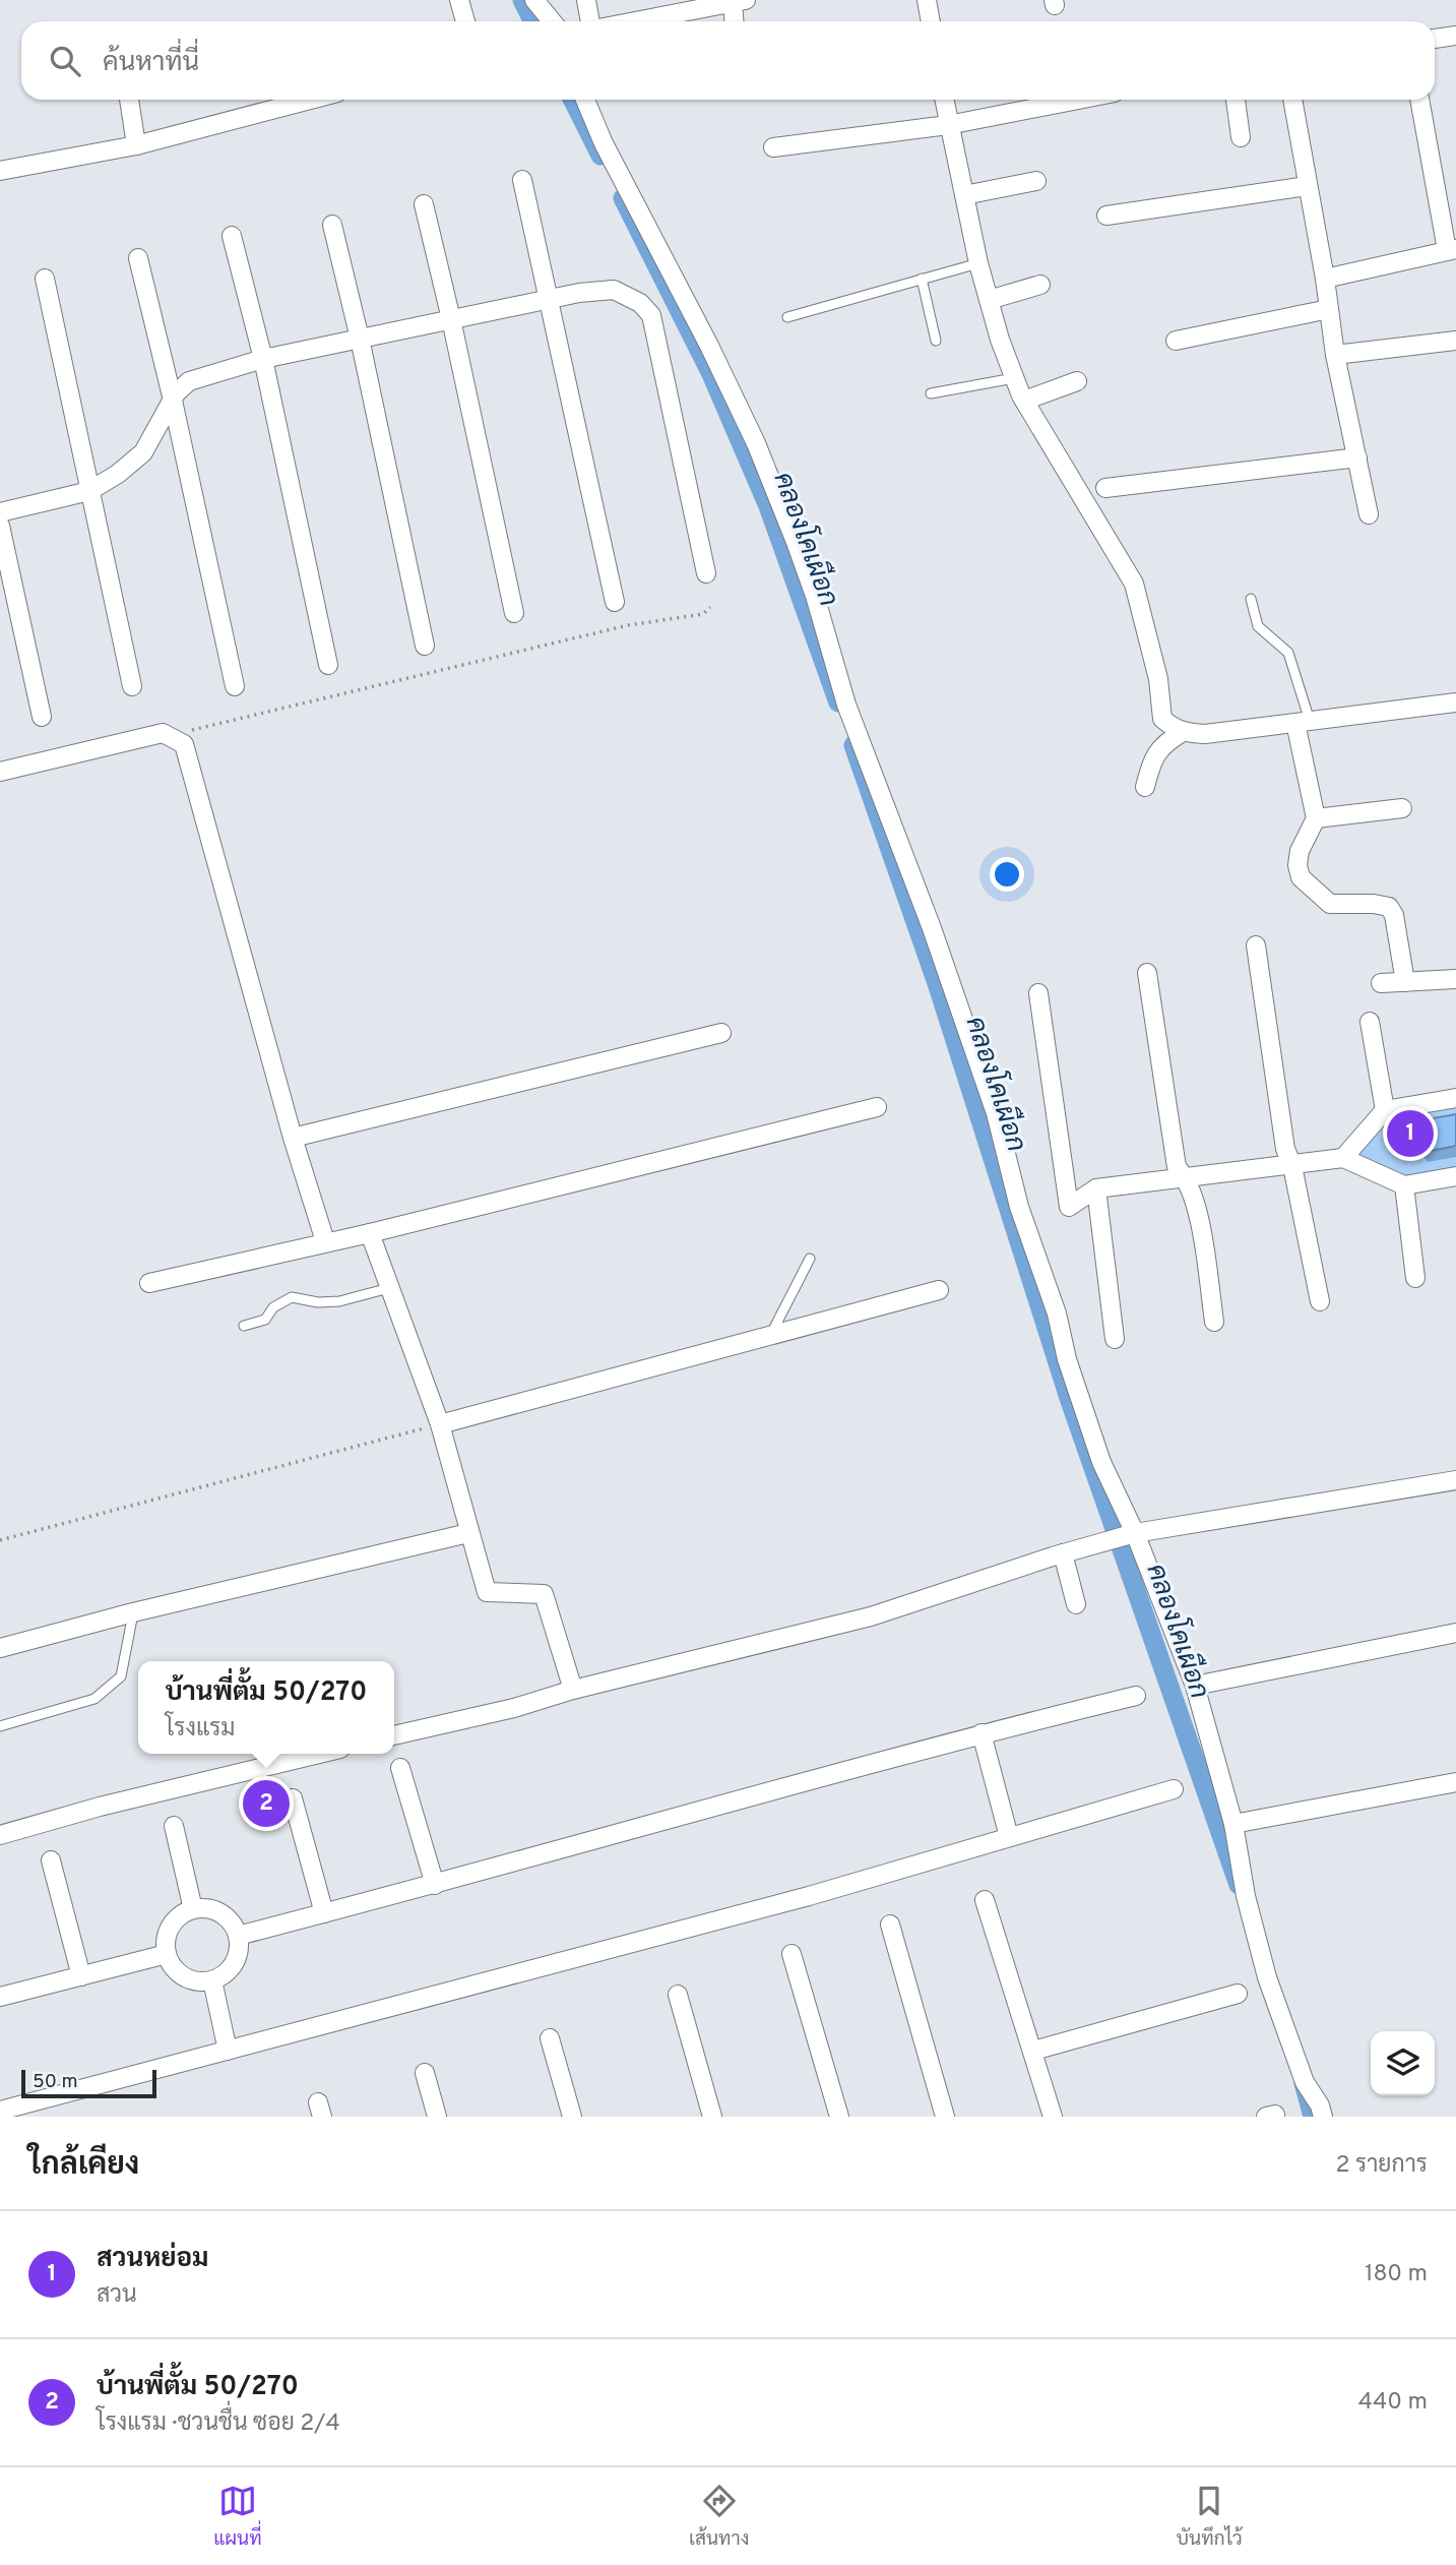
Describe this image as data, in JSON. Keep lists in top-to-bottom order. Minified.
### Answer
{"water":["คลองโคเผือก"],"scale_bar":"50 m","page":{"search":"ค้นหาที่นี่","pins":["1","2"],"popup":["บ้านพี่ตั้ม 50/270","โรงแรม"],"scale":"50 m","heading":["ใกล้เคียง","2 รายการ"],"list":[{"mark":"1","name":"สวนหย่อม","note":"สวน","value":"180 m"},{"mark":"2","name":"บ้านพี่ตั้ม 50/270","note":"โรงแรม · ชวนชื่น ซอย 2/4","value":"440 m"}],"nav":["แผนที่","เส้นทาง","บันทึกไว้"]}}
